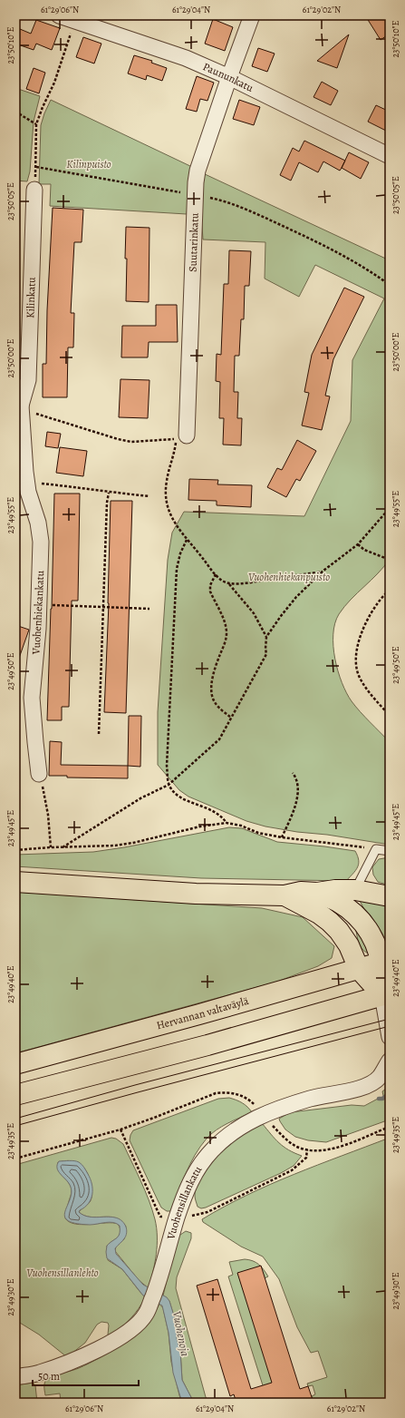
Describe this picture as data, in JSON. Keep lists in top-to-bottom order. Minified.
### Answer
{"streets":{"highway":["Hervannan valtaväylä"],"street":["Paununkatu","Suutarinkatu","Kilinkatu","Vuohenhiekankatu","Vuohensillankatu"]},"crossings":[["Paununkatu","Suutarinkatu"],["Kilinkatu","Vuohenhiekankatu"]],"water":["Vuohenoja"],"parks":["Kilinpuisto","Vuohenhiekanpuisto","Vuohensillanlehto"],"scale_bar":"50 m","coordinates":["61°29'06\"N","61°29'04\"N","61°29'02\"N","23°50'10\"E","23°50'05\"E","23°50'00\"E","23°49'55\"E","23°49'50\"E","23°49'45\"E","23°49'40\"E","23°49'35\"E","23°49'30\"E"]}
